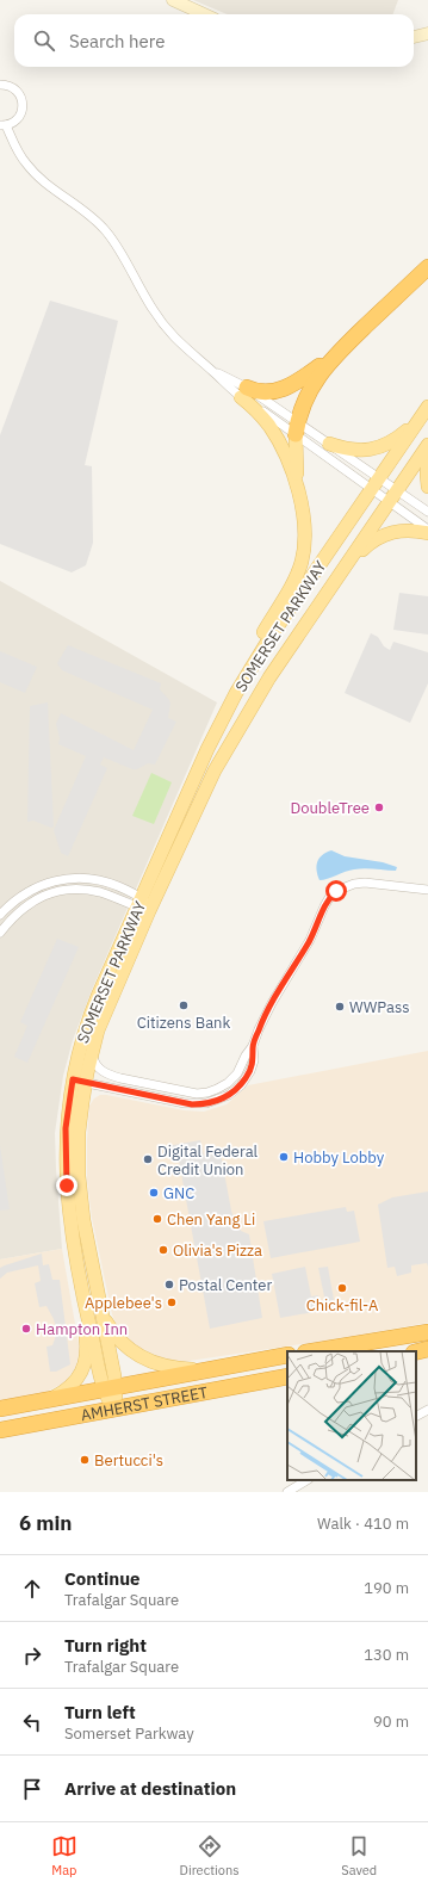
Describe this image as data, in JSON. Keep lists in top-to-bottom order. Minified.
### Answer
{"streets":{"highway":["AMHERST STREET"],"main road":["SOMERSET PARKWAY"]},"crossings":[["SOMERSET PARKWAY","AMHERST STREET"]],"places":["DoubleTree","Citizens Bank","WWPass","Hobby Lobby","Digital Federal Credit Union","GNC","Chen Yang Li","Olivia's Pizza","Postal Center","Chick-fil-A","Applebee's","Hampton Inn","Bertucci's"],"page":{"search":"Search here","heading":["6 min","Walk · 410 m"],"list":[["Continue","Trafalgar Square","190 m"],["Turn right","Trafalgar Square","130 m"],["Turn left","Somerset Parkway","90 m"],"Arrive at destination"],"nav":["Map","Directions","Saved"]}}
